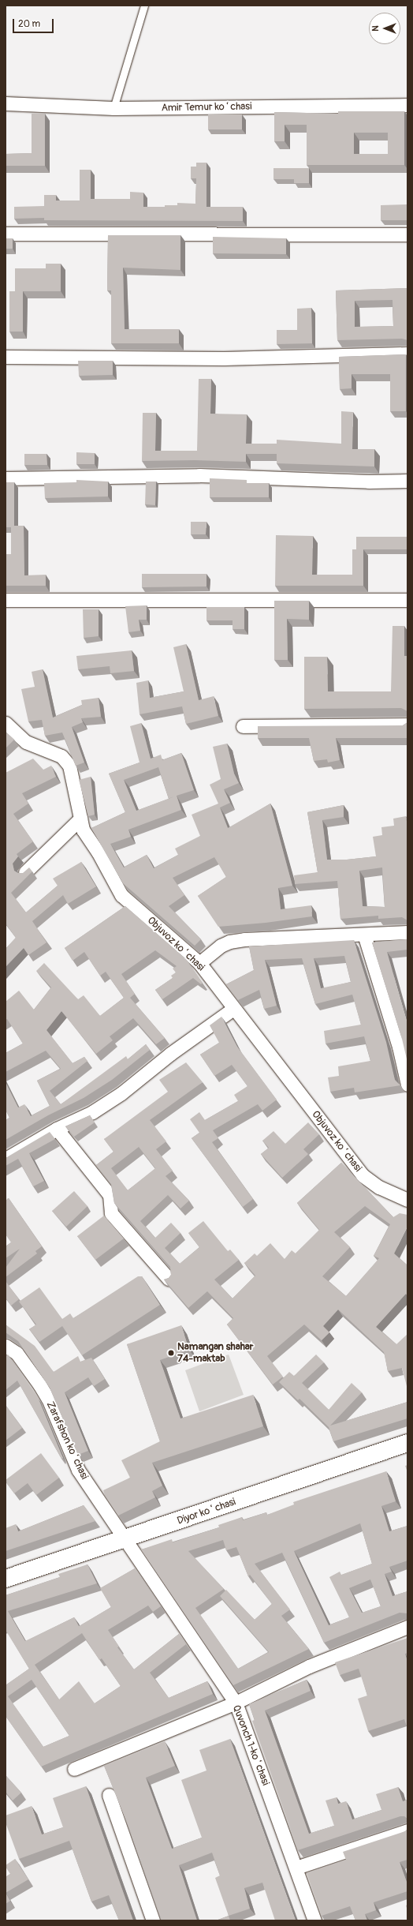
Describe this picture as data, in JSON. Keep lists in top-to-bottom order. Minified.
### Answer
{"streets":{"main road":["Diyor koʻchasi"],"street":["Amir Temur koʻchasi","Objuvoz koʻchasi","Zarafshon koʻchasi","Quvonch 1-koʻchasi"]},"crossings":[["Zarafshon koʻchasi","Diyor koʻchasi"],["Zarafshon koʻchasi","Quvonch 1-koʻchasi"],["Diyor koʻchasi","Quvonch 1-koʻchasi"]],"places":["Namangan shahar 74-maktab"],"scale_bar":"20 m","north":"left"}
